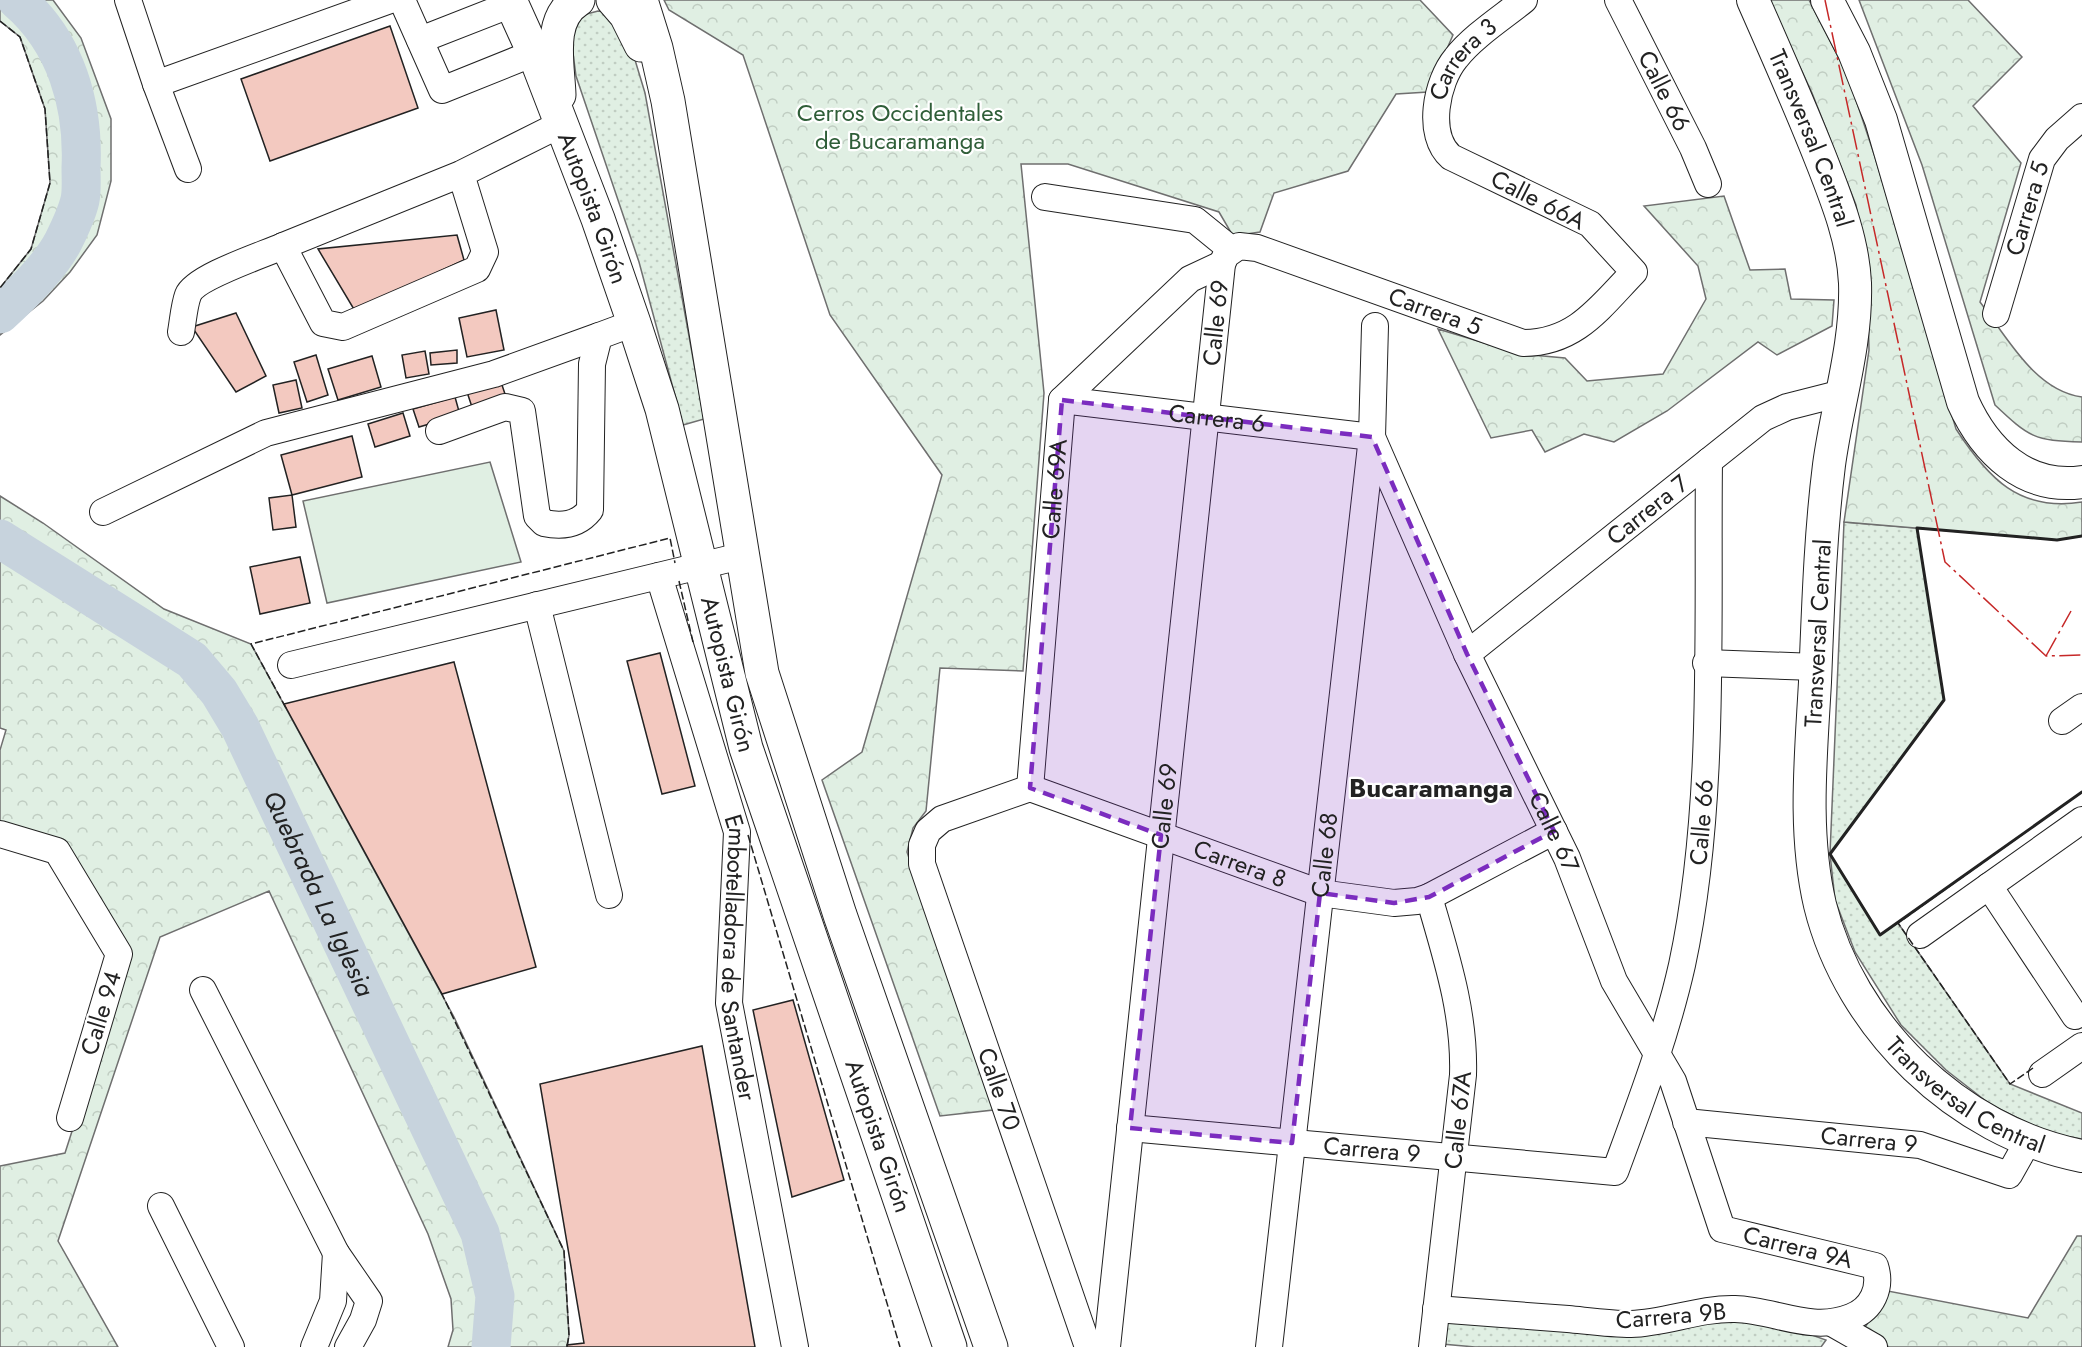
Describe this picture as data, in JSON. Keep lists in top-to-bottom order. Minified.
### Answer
{"streets":{"highway":["Autopista Girón"],"main road":["Transversal Central"],"street":["Carrera 3","Calle 66","Calle 66A","Carrera 5","Calle 69","Carrera 6","Calle 69A","Carrera 7","Calle 67","Calle 68","Carrera 8","Embotelladora de Santander","Calle 94","Calle 70","Calle 67A","Carrera 9","Carrera 9A","Carrera 9B"]},"crossings":[["Carrera 3","Calle 66A"],["Calle 66","Carrera 7"],["Calle 66","Calle 67"],["Calle 66","Carrera 9"],["Transversal Central","Carrera 7"],["Transversal Central","Carrera 9"],["Calle 66A","Carrera 5"],["Carrera 5","Calle 69"],["Calle 69","Carrera 6"],["Calle 69","Carrera 8"],["Calle 69","Carrera 9"],["Carrera 6","Calle 69A"],["Carrera 6","Calle 67"],["Carrera 6","Calle 68"],["Calle 69A","Carrera 8"],["Calle 69A","Calle 70"],["Carrera 7","Calle 67"],["Calle 67","Calle 68"],["Calle 67","Carrera 8"],["Calle 67","Carrera 9"],["Calle 67","Carrera 9A"],["Calle 68","Carrera 8"],["Calle 68","Carrera 9"],["Carrera 8","Calle 70"],["Carrera 8","Calle 67A"],["Calle 67A","Carrera 9"],["Calle 67A","Carrera 9B"],["Carrera 9A","Carrera 9B"]],"districts":["Bucaramanga"],"water":["Quebrada La Iglesia"],"parks":["Cerros Occidentales de Bucaramanga"]}
